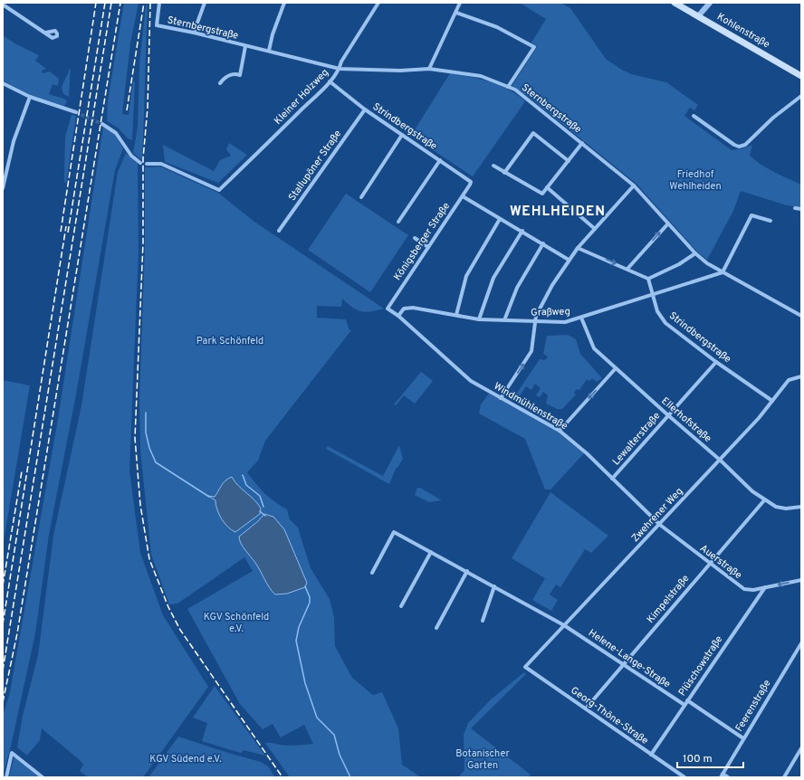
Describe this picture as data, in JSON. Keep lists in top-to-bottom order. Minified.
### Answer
{"streets":{"main road":["Kohlenstraße"],"street":["Sternbergstraße","Kleiner Holzweg","Strindbergstraße","Stallupöner Straße","Königsberger Straße","Graßweg","Windmühlenstraße","Ellerhofstraße","Lewalterstraße","Zwehrener Weg","Auerstraße","Kimpelstraße","Helene-Lange-Straße","Plüschowstraße","Feerenstraße","Georg-Thöne-Straße"]},"crossings":[["Sternbergstraße","Kleiner Holzweg"],["Sternbergstraße","Graßweg"],["Kleiner Holzweg","Strindbergstraße"],["Strindbergstraße","Stallupöner Straße"],["Strindbergstraße","Königsberger Straße"],["Strindbergstraße","Graßweg"],["Strindbergstraße","Lewalterstraße"],["Strindbergstraße","Zwehrener Weg"],["Königsberger Straße","Windmühlenstraße"],["Graßweg","Windmühlenstraße"],["Graßweg","Ellerhofstraße"],["Windmühlenstraße","Lewalterstraße"],["Windmühlenstraße","Zwehrener Weg"],["Windmühlenstraße","Auerstraße"],["Ellerhofstraße","Lewalterstraße"],["Ellerhofstraße","Zwehrener Weg"],["Ellerhofstraße","Kimpelstraße"],["Zwehrener Weg","Auerstraße"],["Zwehrener Weg","Helene-Lange-Straße"],["Zwehrener Weg","Georg-Thöne-Straße"],["Auerstraße","Kimpelstraße"],["Auerstraße","Plüschowstraße"],["Kimpelstraße","Helene-Lange-Straße"],["Kimpelstraße","Georg-Thöne-Straße"],["Helene-Lange-Straße","Plüschowstraße"],["Plüschowstraße","Georg-Thöne-Straße"]],"districts":["WEHLHEIDEN"],"parks":["Friedhof Wehlheiden","Park Schönfeld","KGV Schönfeld e.V.","Botanischer Garten","KGV Südend e.V."],"scale_bar":"100 m"}
